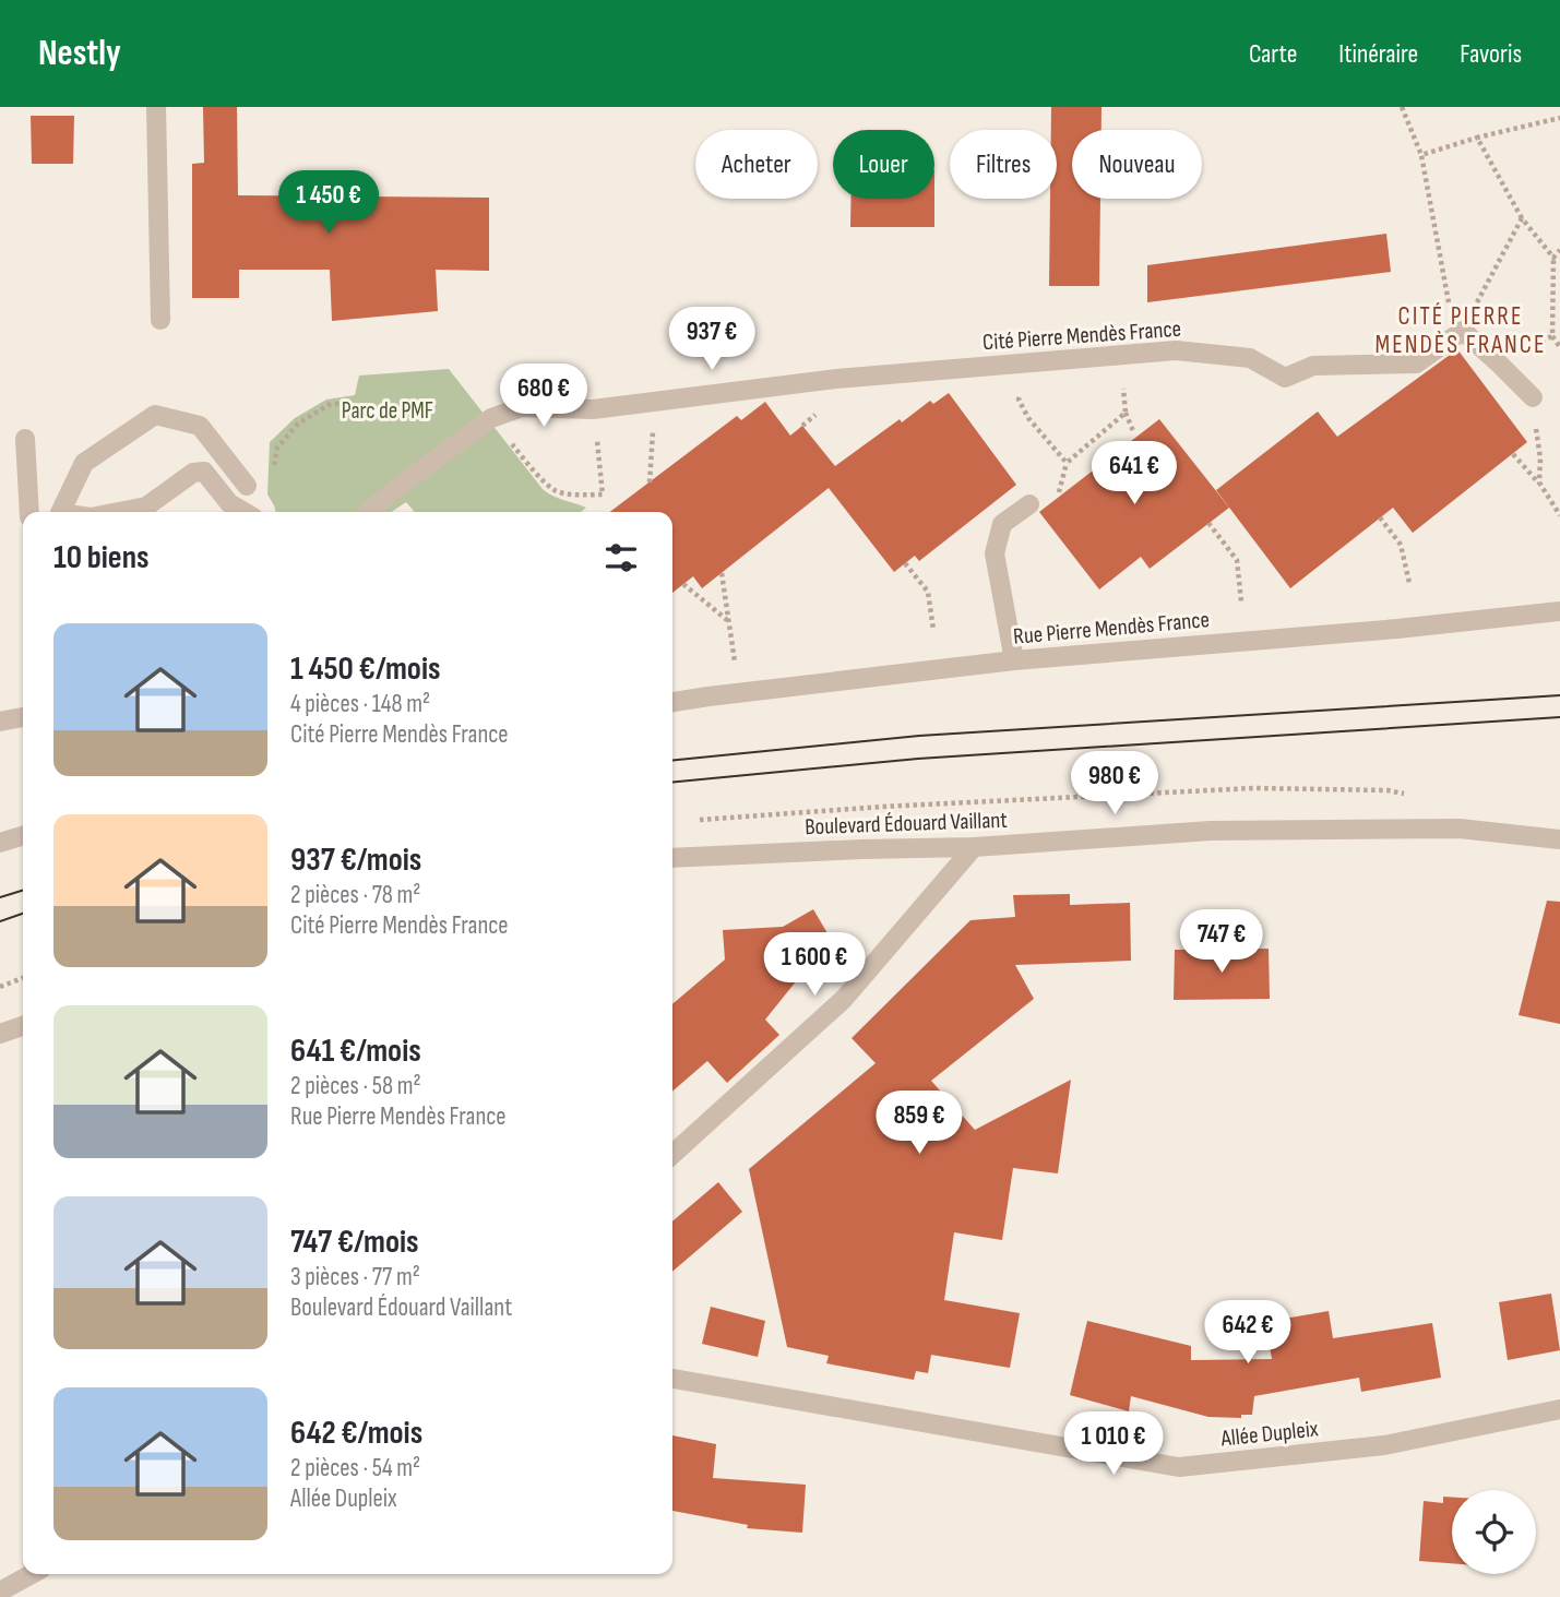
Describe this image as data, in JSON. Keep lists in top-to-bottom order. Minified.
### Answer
{"streets":{"street":["Cité Pierre Mendès France","Rue Pierre Mendès France","Boulevard Édouard Vaillant","Allée Dupleix"]},"districts":["CITÉ PIERRE MENDÈS FRANCE"],"parks":["Parc de PMF"],"page":{"header":"Nestly","nav":["Carte","Itinéraire","Favoris"],"chip":["Acheter","Louer","Filtres","Nouveau"],"price":["1 450 €","937 €","680 €","641 €","980 €","747 €","1 600 €","859 €","642 €","1 010 €"],"heading":"10 biens","list":[{"name":"1 450 €/mois","note":"4 pièces · 148 m² · Cité Pierre Mendès France"},{"name":"937 €/mois","note":"2 pièces · 78 m² · Cité Pierre Mendès France"},{"name":"641 €/mois","note":"2 pièces · 58 m² · Rue Pierre Mendès France"},{"name":"747 €/mois","note":"3 pièces · 77 m² · Boulevard Édouard Vaillant"},{"name":"642 €/mois","note":"2 pièces · 54 m² · Allée Dupleix"}]}}
